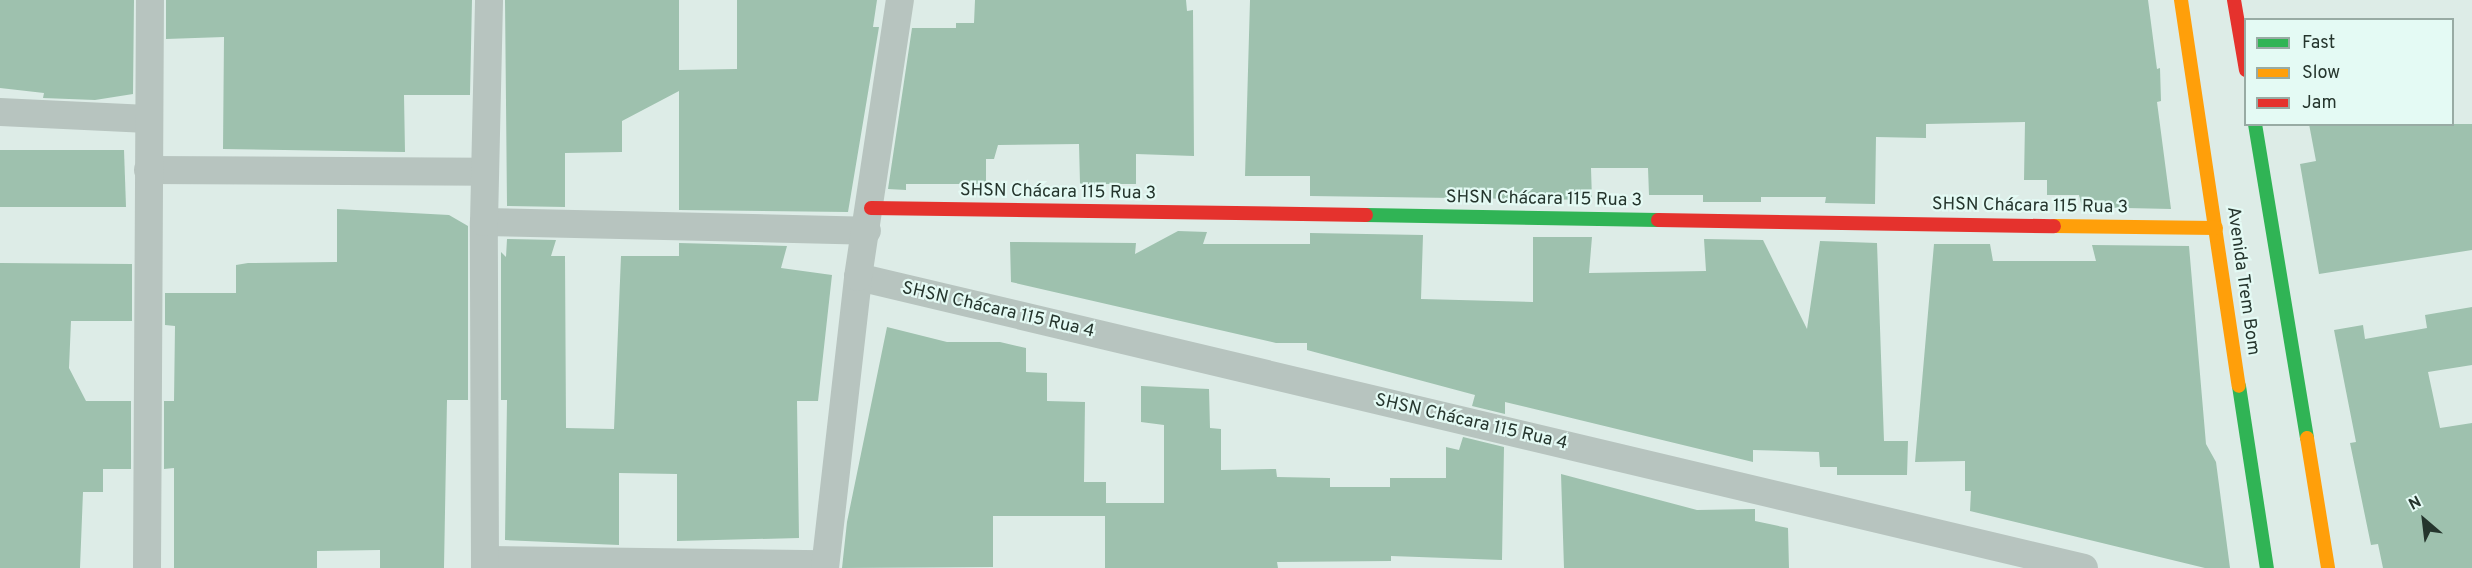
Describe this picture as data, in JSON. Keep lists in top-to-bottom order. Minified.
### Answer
{"streets":{"street":["SHSN Chácara 115 Rua 3","Avenida Trem Bom","SHSN Chácara 115 Rua 4"]},"crossings":[["SHSN Chácara 115 Rua 3","Avenida Trem Bom"]],"legend":["Fast","Slow","Jam"],"north":"top left"}
